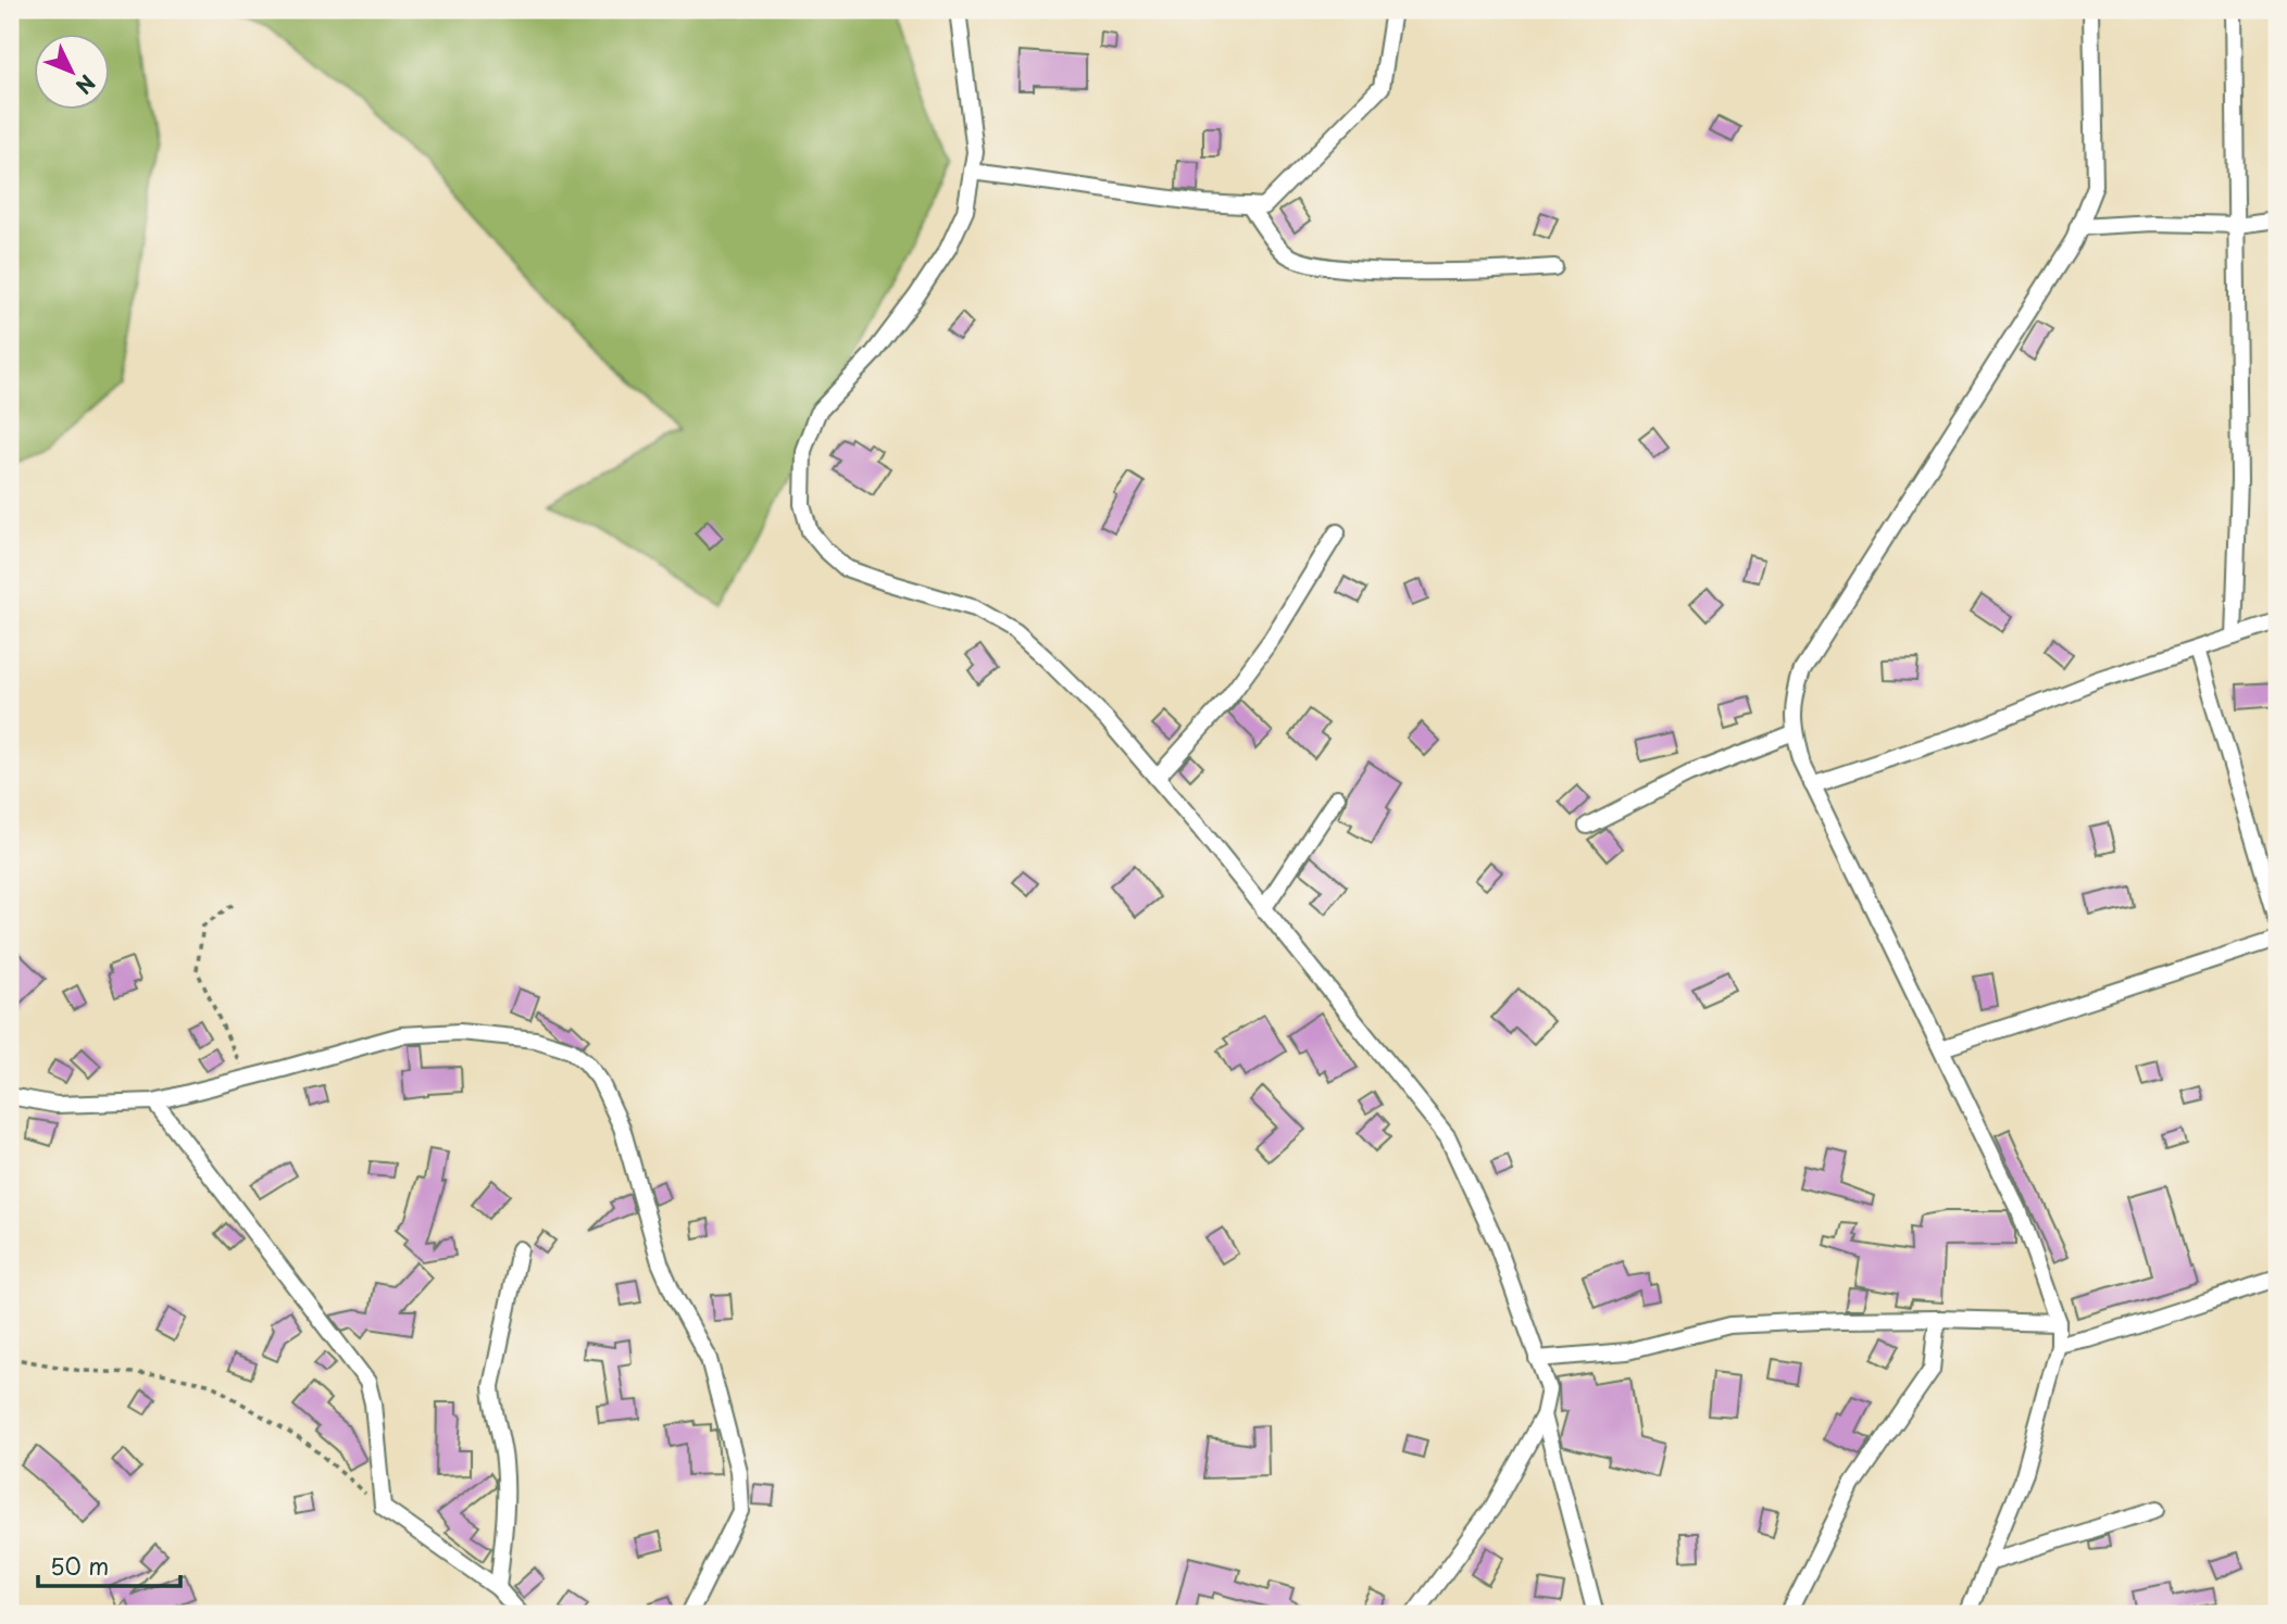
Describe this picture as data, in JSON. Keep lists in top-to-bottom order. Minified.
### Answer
{"scale_bar":"50 m","north":"bottom right"}
